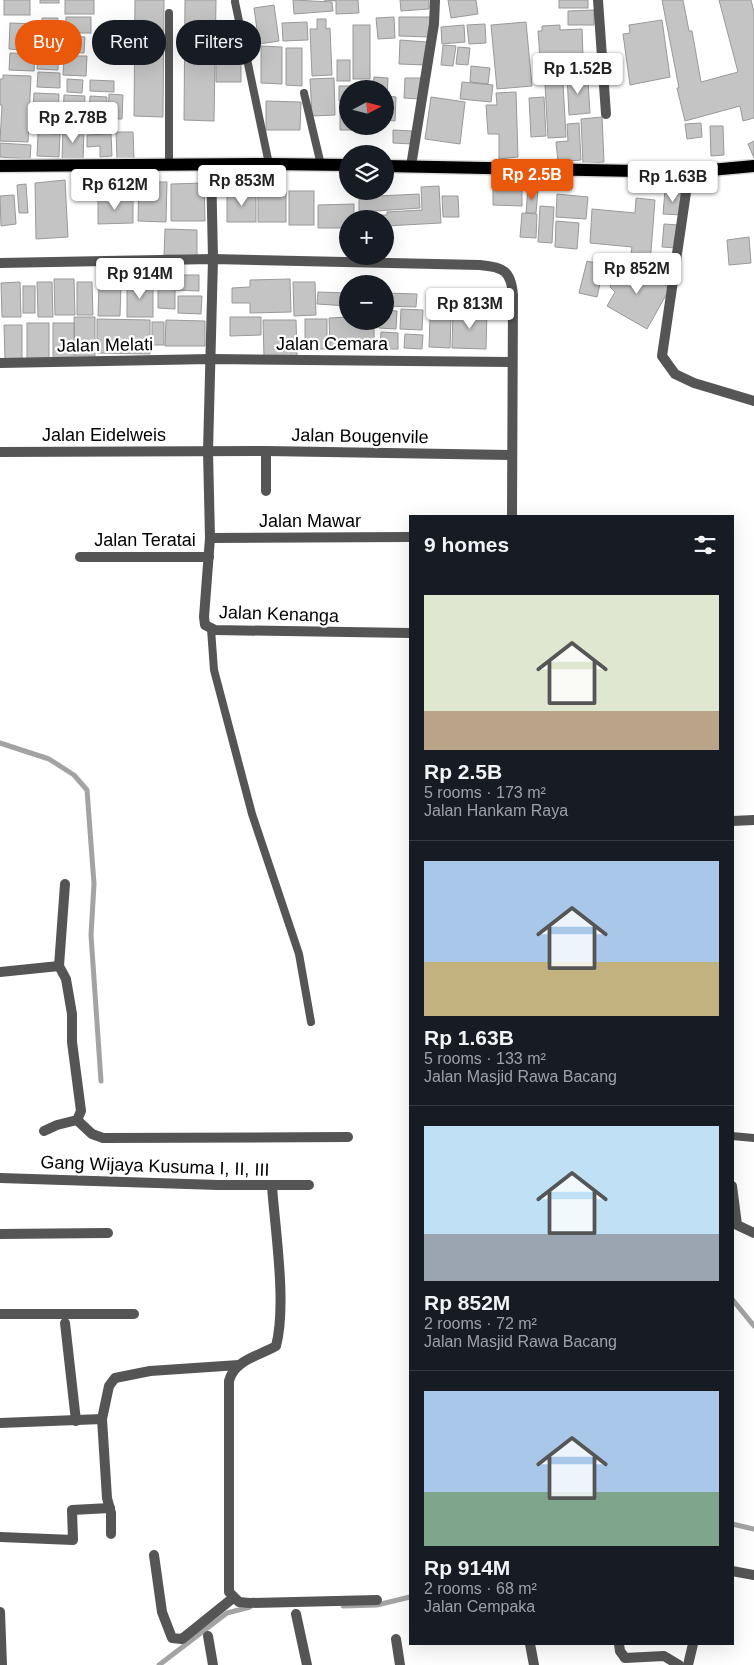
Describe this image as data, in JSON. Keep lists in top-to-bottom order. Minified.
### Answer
{"streets":{"street":["Jalan Cemara","Jalan Melati","Jalan Eidelweis","Jalan Bougenvile","Jalan Mawar","Jalan Teratai","Jalan Kenanga","Gang Wijaya Kusuma I, II, III"]},"crossings":[["Jalan Cemara","Jalan Melati"],["Jalan Cemara","Jalan Kenanga"],["Jalan Melati","Jalan Kenanga"],["Jalan Eidelweis","Jalan Bougenvile"],["Jalan Eidelweis","Jalan Kenanga"],["Jalan Bougenvile","Jalan Kenanga"],["Jalan Mawar","Jalan Kenanga"],["Jalan Teratai","Jalan Kenanga"]],"north":"right","page":{"chip":["Buy","Rent","Filters"],"price":["Rp 1.52B","Rp 2.78B","Rp 2.5B","Rp 1.63B","Rp 853M","Rp 612M","Rp 852M","Rp 914M","Rp 813M"],"map_buttons":["+","−"],"heading":"9 homes","list":[{"name":"Rp 2.5B","note":"5 rooms · 173 m² · Jalan Hankam Raya"},{"name":"Rp 1.63B","note":"5 rooms · 133 m² · Jalan Masjid Rawa Bacang"},{"name":"Rp 852M","note":"2 rooms · 72 m² · Jalan Masjid Rawa Bacang"},{"name":"Rp 914M","note":"2 rooms · 68 m² · Jalan Cempaka"}]}}
